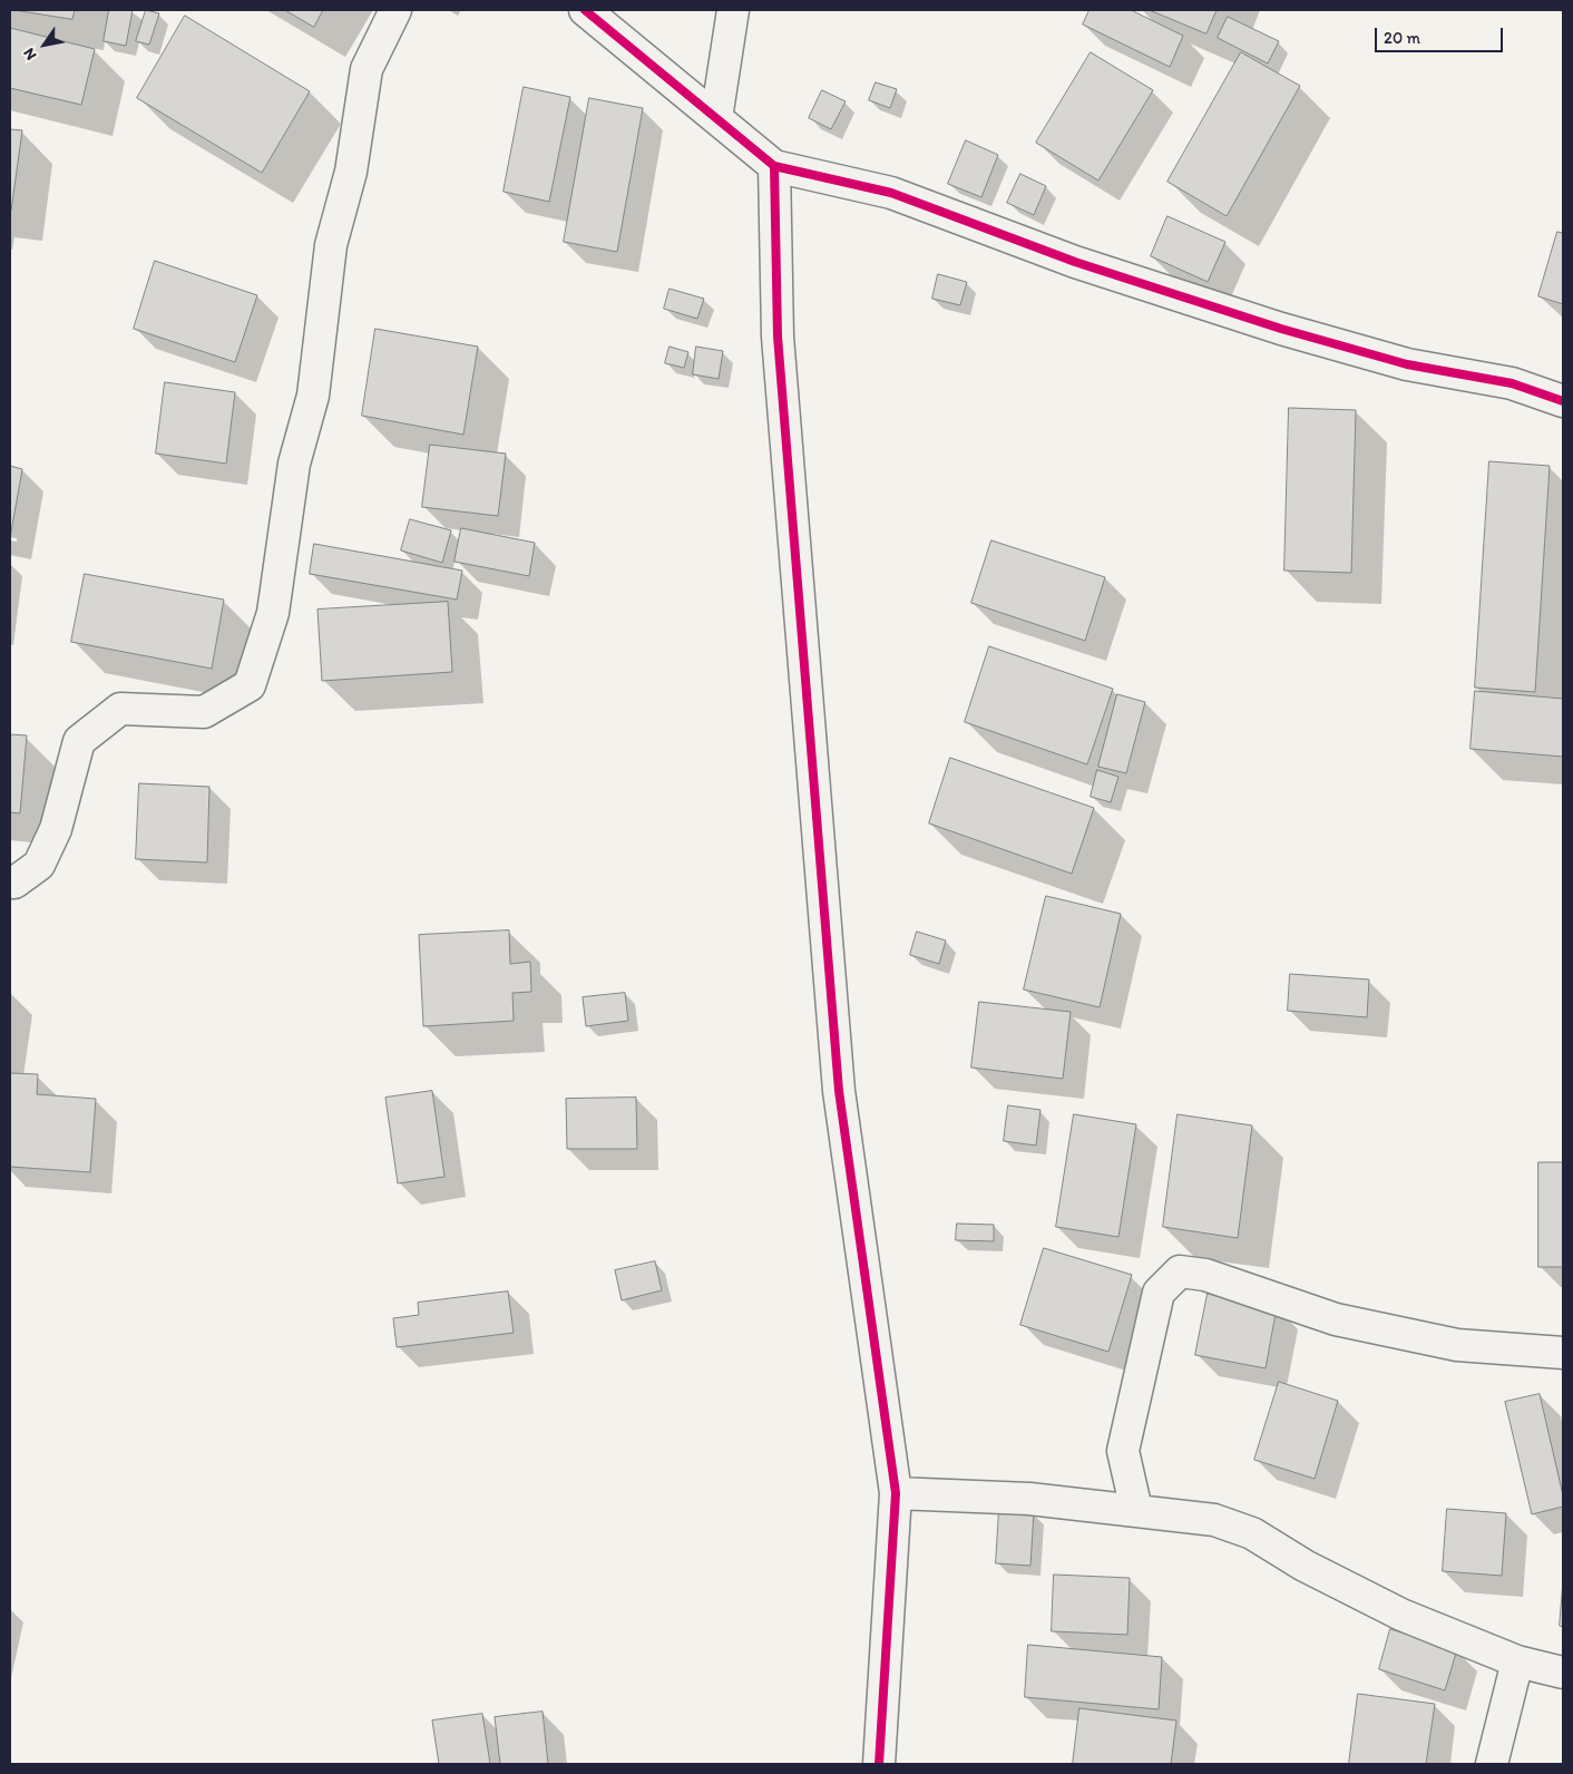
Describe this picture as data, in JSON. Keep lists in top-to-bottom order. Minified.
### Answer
{"scale_bar":"20 m","north":"bottom left"}
